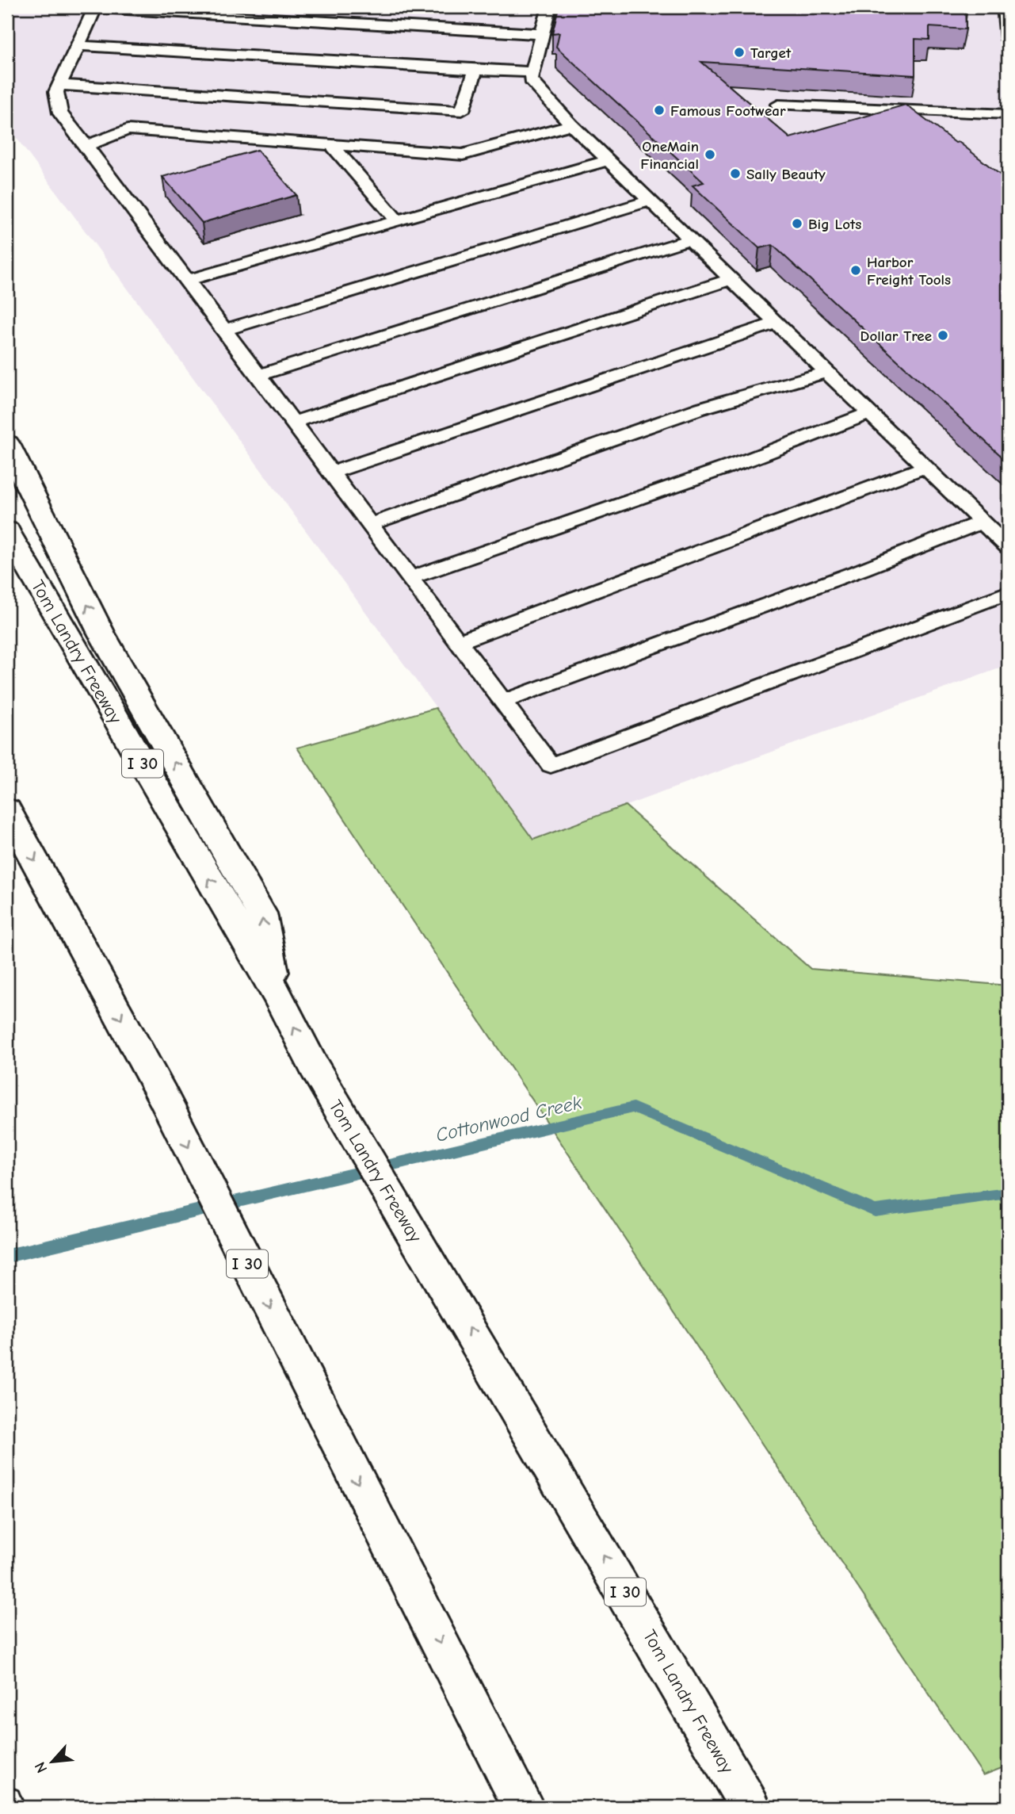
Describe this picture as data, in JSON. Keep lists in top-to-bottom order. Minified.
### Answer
{"streets":{"highway":["Tom Landry Freeway","I 30"]},"water":["Cottonwood Creek"],"places":["Target","Famous Footwear","OneMain Financial","Sally Beauty","Big Lots","Harbor Freight Tools","Dollar Tree"],"north":"bottom left"}
